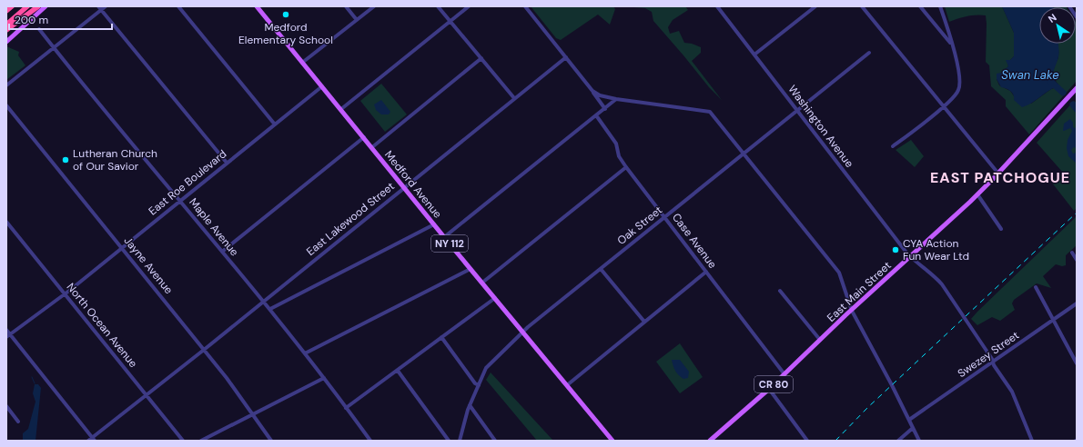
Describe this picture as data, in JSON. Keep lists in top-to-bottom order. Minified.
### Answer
{"streets":{"main road":["Medford Avenue","NY 112","East Main Street","CR 80"],"street":["Washington Avenue","East Roe Boulevard","East Lakewood Street","Oak Street","Maple Avenue","Case Avenue","Jayne Avenue","North Ocean Avenue","Swezey Street"]},"crossings":[["Washington Avenue","Oak Street"],["Washington Avenue","East Main Street"],["Washington Avenue","Swezey Street"],["East Roe Boulevard","Medford Avenue"],["East Roe Boulevard","Maple Avenue"],["East Roe Boulevard","Jayne Avenue"],["East Roe Boulevard","North Ocean Avenue"],["Medford Avenue","East Lakewood Street"],["Medford Avenue","Oak Street"],["East Lakewood Street","Maple Avenue"],["East Lakewood Street","Jayne Avenue"],["East Lakewood Street","North Ocean Avenue"],["Oak Street","Case Avenue"],["Case Avenue","East Main Street"]],"districts":["EAST PATCHOGUE"],"water":["Swan Lake"],"places":["Medford Elementary School","Lutheran Church of Our Savior","CYA Action Fun Wear Ltd"],"scale_bar":"200 m","north":"top left"}
